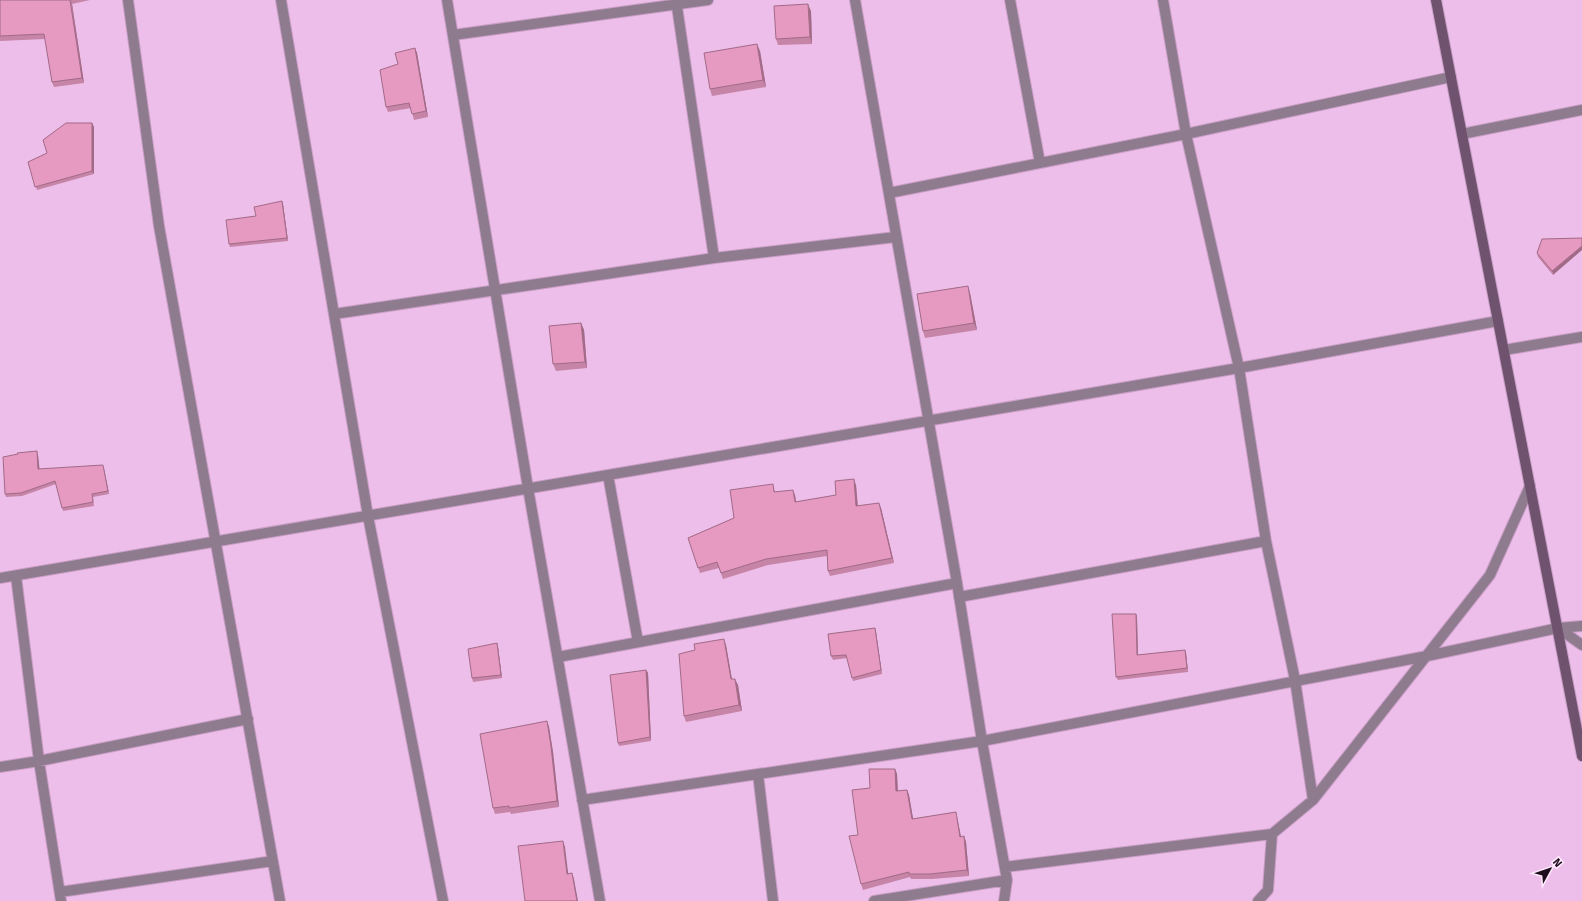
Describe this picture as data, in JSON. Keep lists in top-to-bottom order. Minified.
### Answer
{"north":"top right"}
